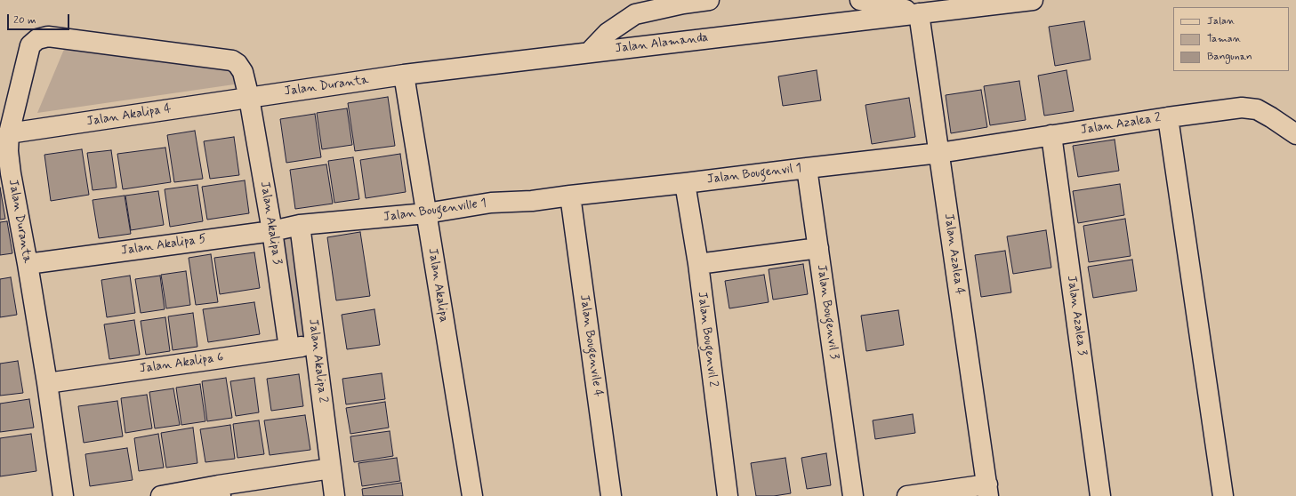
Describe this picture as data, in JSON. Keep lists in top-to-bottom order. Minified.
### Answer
{"streets":{"street":["Jalan Alamanda","Jalan Duranta","Jalan Akalipa 4","Jalan Azalea 2","Jalan Bougenvil 1","Jalan Bougenville 1","Jalan Akalipa 3","Jalan Akalipa 5","Jalan Azalea 4","Jalan Akalipa","Jalan Bougenvil 3","Jalan Azalea 3","Jalan Bougenvil 2","Jalan Bougenvile 4","Jalan Akalipa 2","Jalan Akalipa 6"]},"crossings":[["Jalan Alamanda","Jalan Duranta"],["Jalan Alamanda","Jalan Azalea 4"],["Jalan Alamanda","Jalan Akalipa"],["Jalan Duranta","Jalan Akalipa 4"],["Jalan Duranta","Jalan Akalipa 3"],["Jalan Duranta","Jalan Akalipa 5"],["Jalan Duranta","Jalan Akalipa"],["Jalan Duranta","Jalan Akalipa 6"],["Jalan Akalipa 4","Jalan Akalipa 3"],["Jalan Azalea 2","Jalan Bougenvil 1"],["Jalan Azalea 2","Jalan Azalea 4"],["Jalan Azalea 2","Jalan Azalea 3"],["Jalan Bougenvil 1","Jalan Bougenville 1"],["Jalan Bougenvil 1","Jalan Azalea 4"],["Jalan Bougenvil 1","Jalan Bougenvil 2"],["Jalan Bougenvil 1","Jalan Bougenvile 4"],["Jalan Bougenville 1","Jalan Akalipa 5"],["Jalan Bougenville 1","Jalan Akalipa"],["Jalan Bougenville 1","Jalan Bougenvile 4"],["Jalan Bougenville 1","Jalan Akalipa 2"],["Jalan Akalipa 3","Jalan Akalipa 5"],["Jalan Akalipa 3","Jalan Akalipa 6"],["Jalan Akalipa 5","Jalan Akalipa 2"],["Jalan Bougenvil 3","Jalan Bougenvil 2"],["Jalan Akalipa 2","Jalan Akalipa 6"]],"legend":["Jalan","Taman","Bangunan"],"scale_bar":"20 m"}
